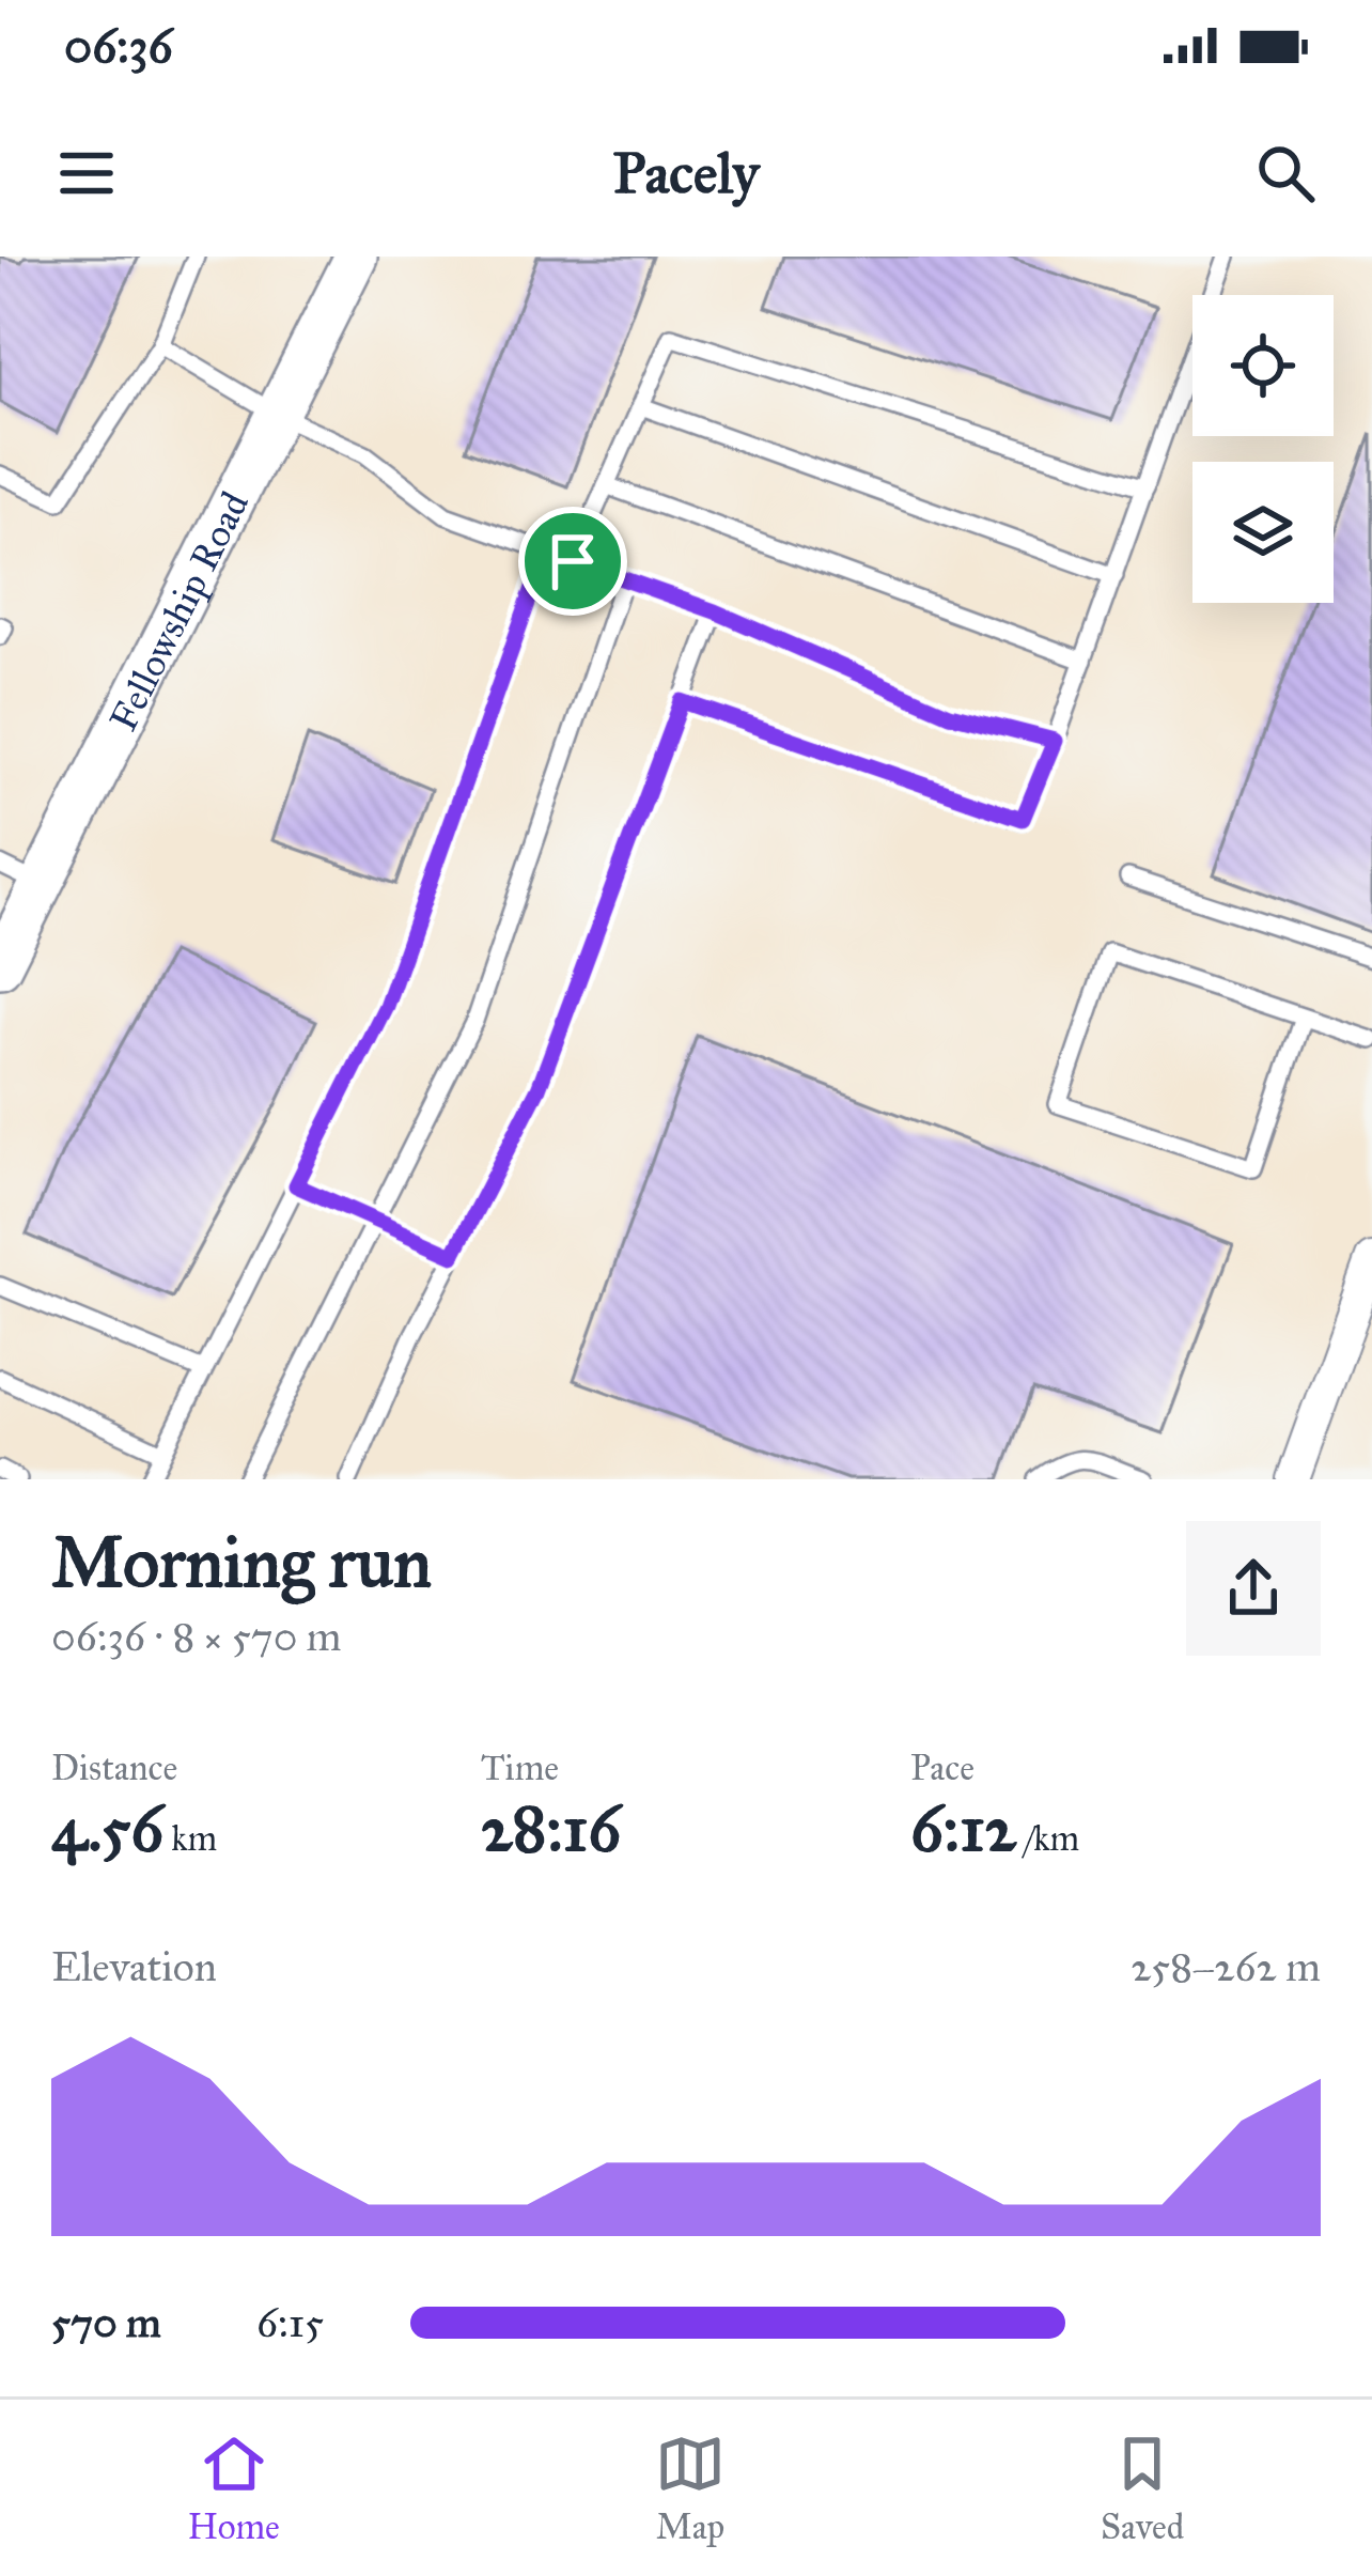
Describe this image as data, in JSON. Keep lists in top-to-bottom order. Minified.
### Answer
{"streets":{"street":["Fellowship Road"]},"page":{"status":"06:36","header":"Pacely","heading":["Morning run","06:36 · 8 × 570 m"],"stats":[["Distance","4.56 km"],["Time","28:16"],["Pace","6:12 /km"]],"chart":["Elevation","258–262 m"],"list":[{"name":"570 m","note":"6:15"}],"tabs":["Home","Map","Saved"]}}
